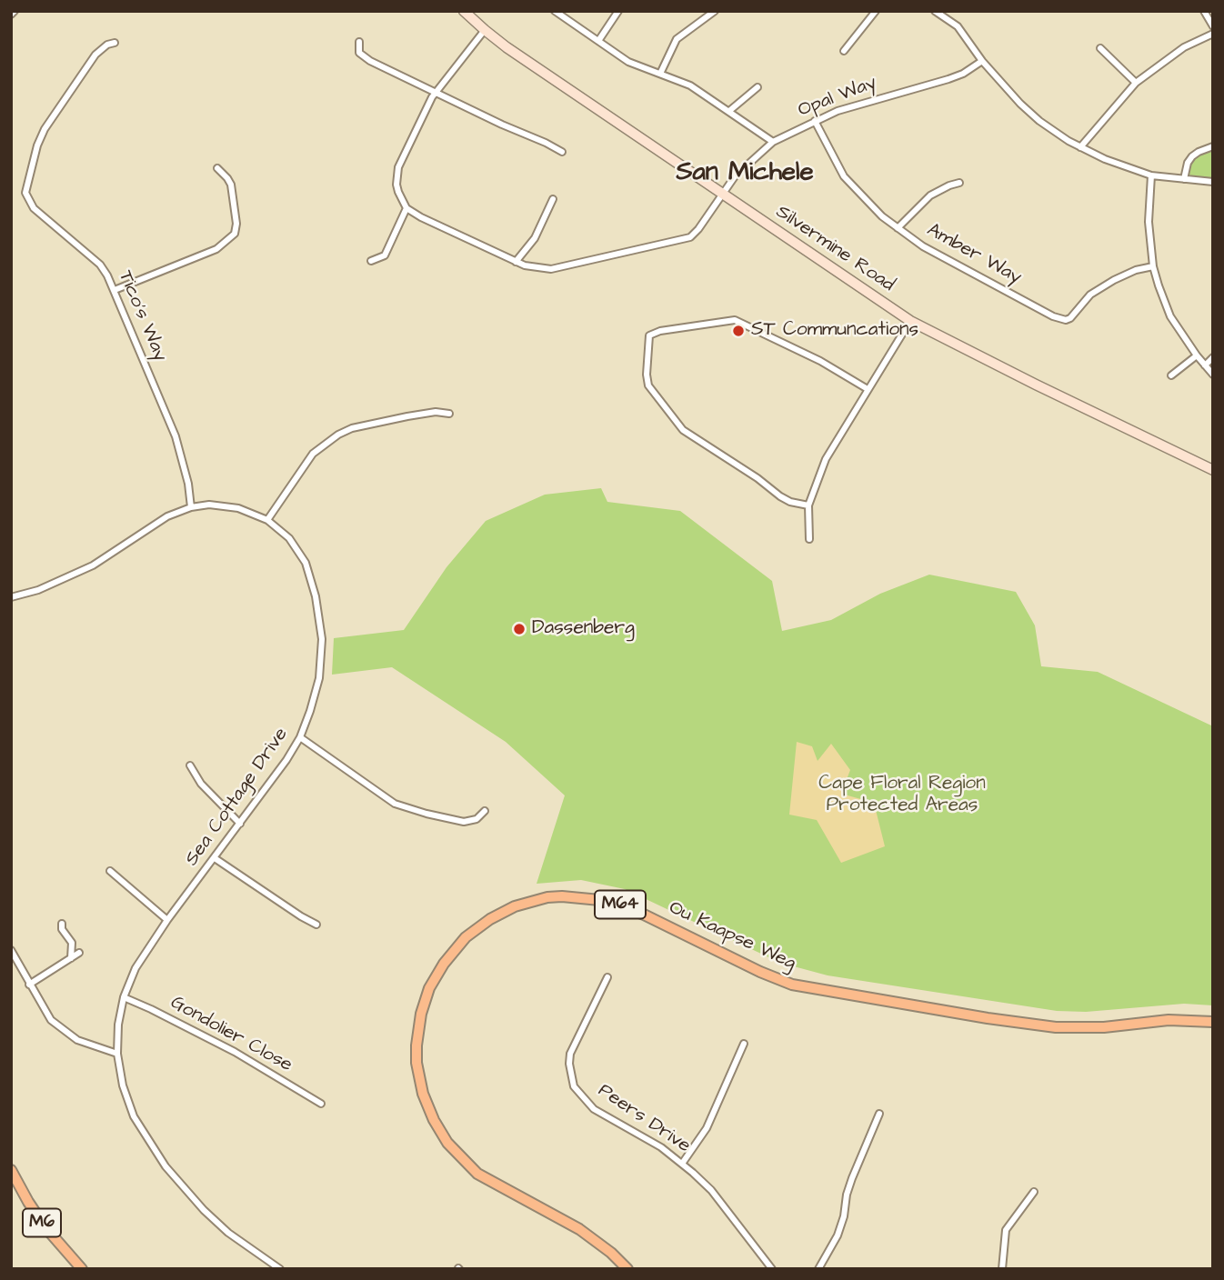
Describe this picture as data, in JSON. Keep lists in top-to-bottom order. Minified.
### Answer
{"streets":{"main road":["M64","Ou Kaapse Weg","M6"],"street":["Opal Way","Silvermine Road","Amber Way","Tico's Way","Sea Cottage Drive","Gondolier Close","Peers Drive"]},"crossings":[["Opal Way","Silvermine Road"],["Opal Way","Amber Way"],["Tico's Way","Sea Cottage Drive"],["Sea Cottage Drive","Gondolier Close"]],"districts":["San Michele"],"parks":["Cape Floral Region Protected Areas"],"places":["ST Communcations","Dassenberg"]}
